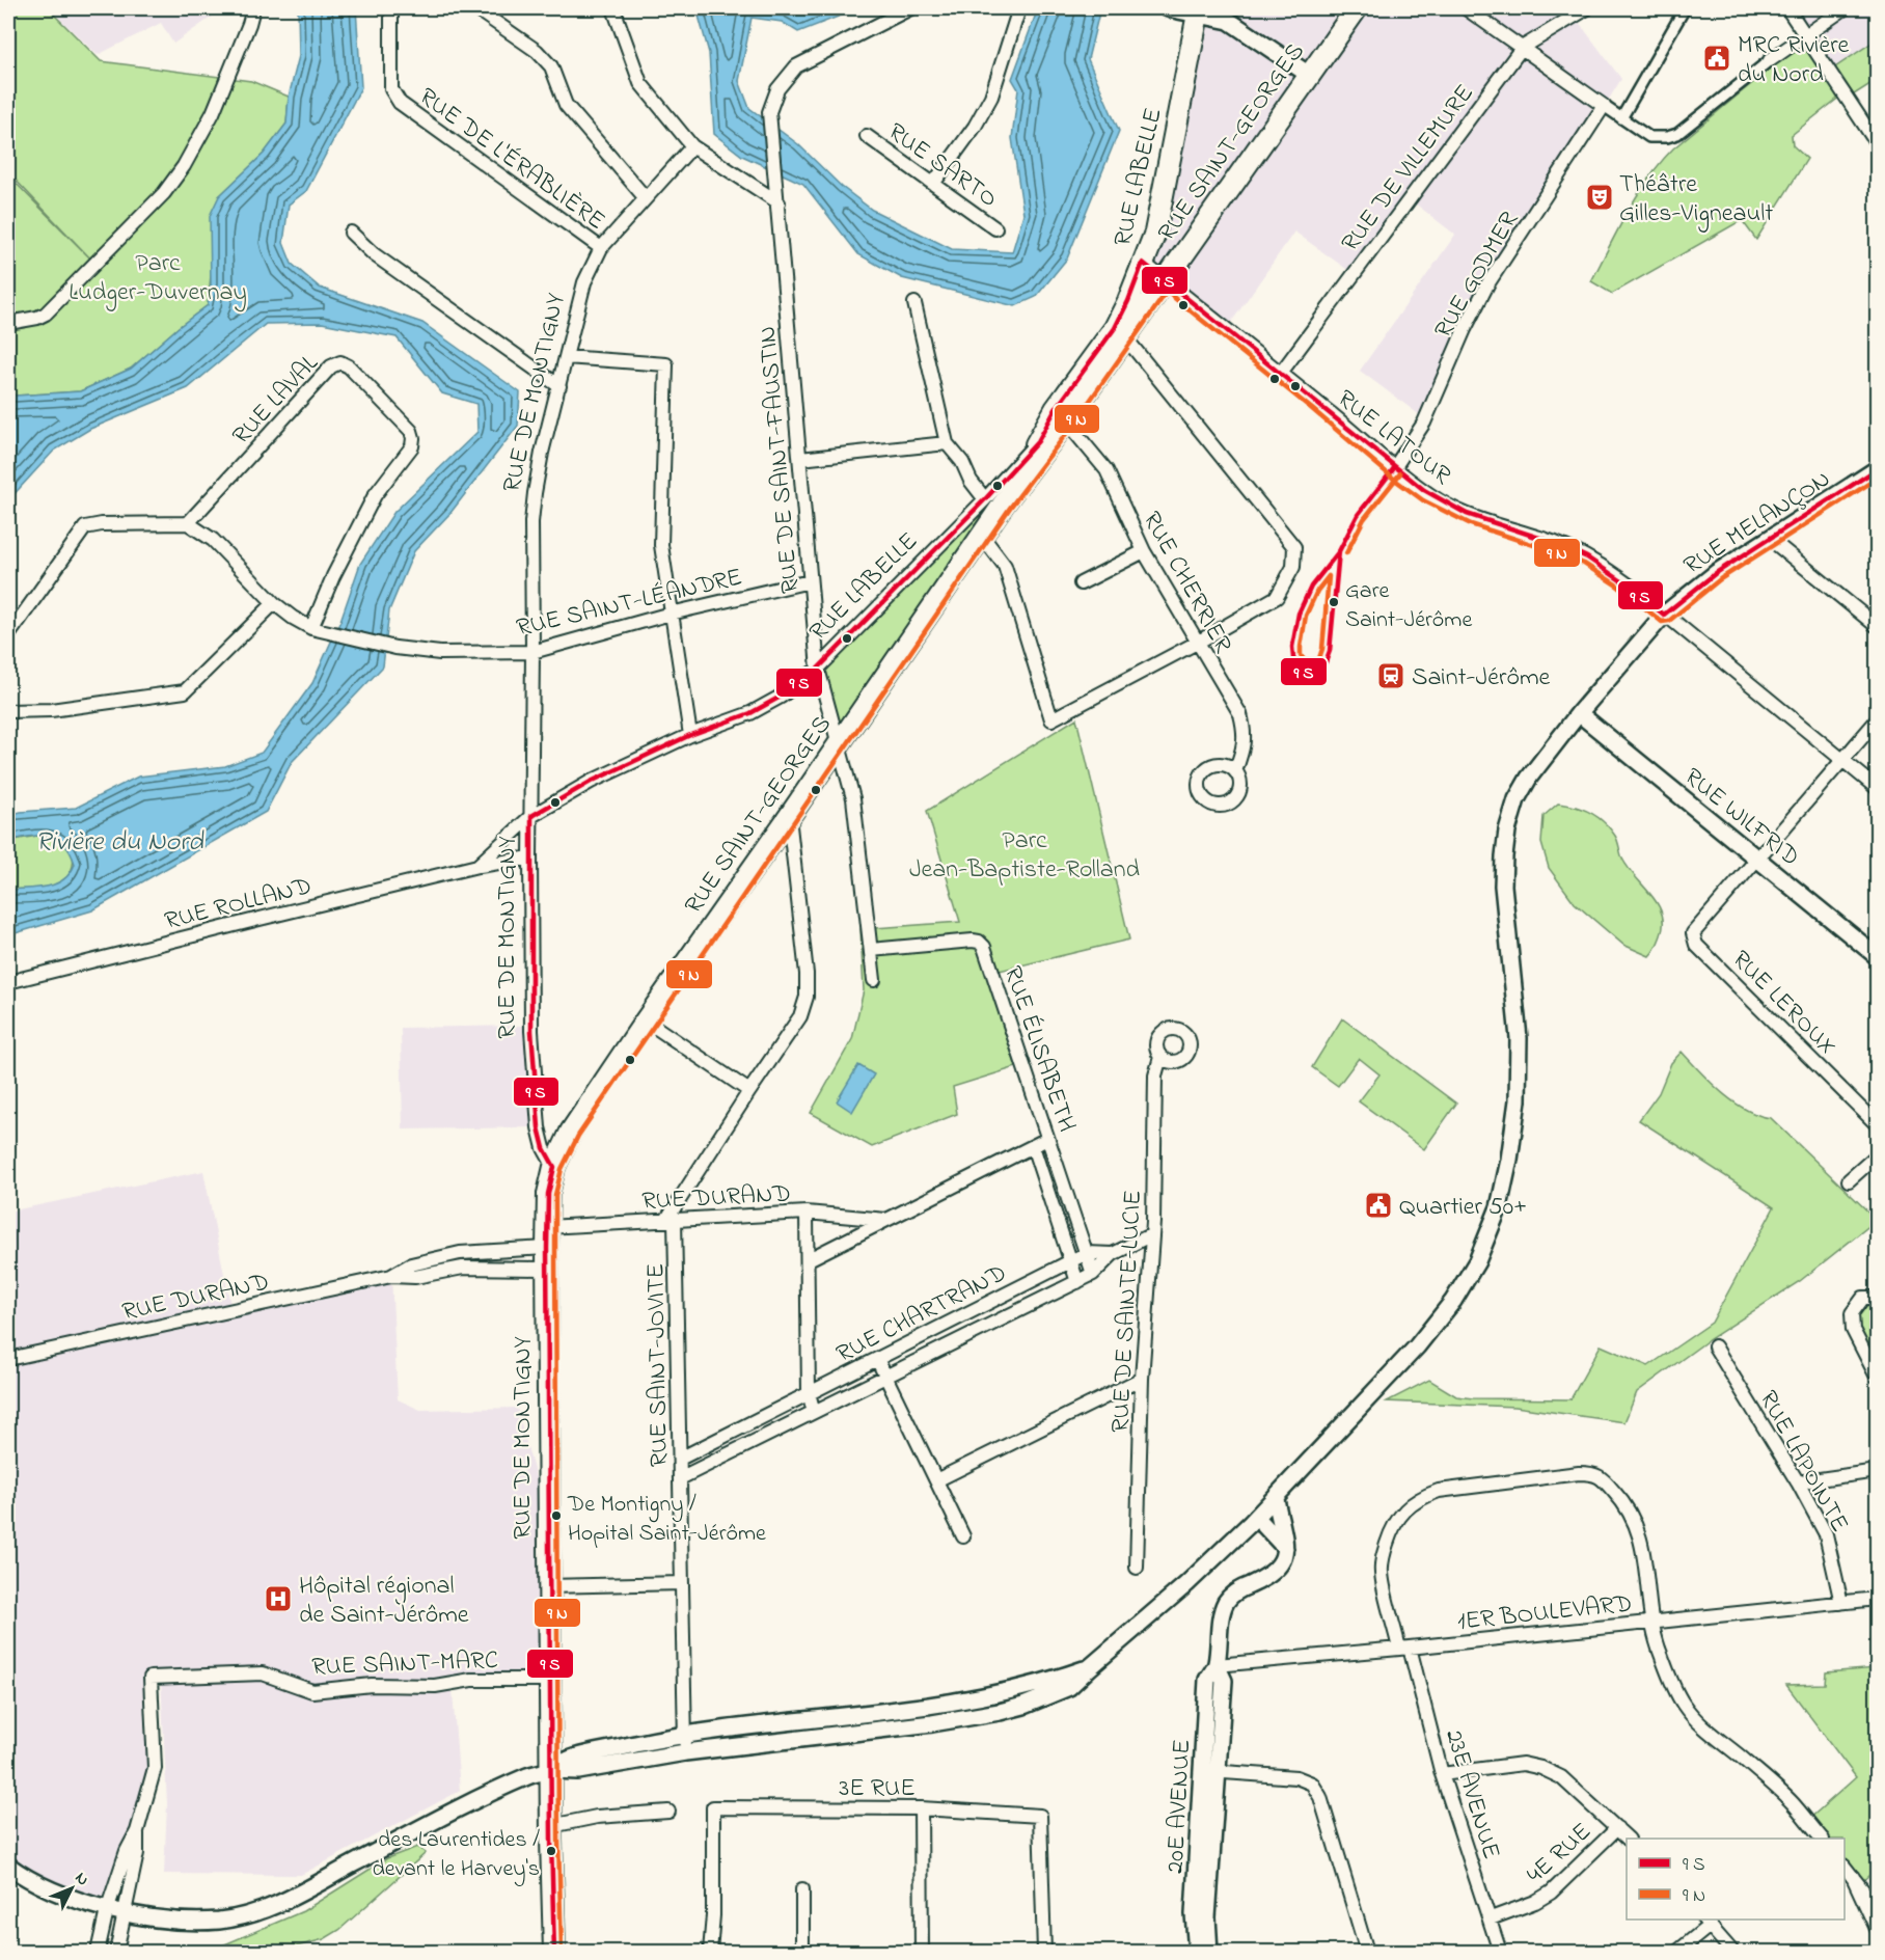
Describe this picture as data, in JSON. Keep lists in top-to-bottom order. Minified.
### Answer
{"streets":{"main road":["RUE SAINT-GEORGES","RUE LABELLE","RUE DE MONTIGNY"],"street":["RUE DE L'ÉRABLIÈRE","RUE SARTO","RUE DE VILLEMURE","RUE GODMER","RUE LAVAL","RUE LATOUR","RUE DE SAINT-FAUSTIN","RUE MELANÇON","RUE CHERRIER","RUE SAINT-LÉANDRE","RUE WILFRID","RUE ROLLAND","RUE LEROUX","RUE ÉLISABETH","RUE DURAND","RUE DE SAINTE-LUCIE","RUE CHARTRAND","RUE SAINT-JOVITE","RUE LAPOINTE","1ER BOULEVARD","RUE SAINT-MARC","3E RUE","23E AVENUE","20E AVENUE","4E RUE"]},"crossings":[["RUE SAINT-GEORGES","RUE LABELLE"],["RUE SAINT-GEORGES","RUE DE MONTIGNY"],["RUE SAINT-GEORGES","RUE LATOUR"],["RUE SAINT-GEORGES","RUE DE SAINT-FAUSTIN"],["RUE SAINT-GEORGES","RUE CHERRIER"],["RUE DE L'ÉRABLIÈRE","RUE DE MONTIGNY"],["RUE DE VILLEMURE","RUE LATOUR"],["RUE LABELLE","RUE DE MONTIGNY"],["RUE LABELLE","RUE LATOUR"],["RUE LABELLE","RUE DE SAINT-FAUSTIN"],["RUE LABELLE","RUE ROLLAND"],["RUE GODMER","RUE LATOUR"],["RUE DE MONTIGNY","RUE MELANÇON"],["RUE DE MONTIGNY","RUE SAINT-LÉANDRE"],["RUE DE MONTIGNY","RUE ROLLAND"],["RUE DE MONTIGNY","RUE DURAND"],["RUE DE MONTIGNY","RUE SAINT-MARC"],["RUE LAVAL","RUE SAINT-LÉANDRE"],["RUE LATOUR","RUE MELANÇON"],["RUE DE SAINT-FAUSTIN","RUE SAINT-LÉANDRE"],["RUE DE SAINT-FAUSTIN","RUE ÉLISABETH"],["RUE MELANÇON","RUE WILFRID"],["RUE MELANÇON","RUE SAINT-JOVITE"],["RUE WILFRID","RUE LEROUX"],["RUE ÉLISABETH","RUE CHARTRAND"],["RUE DURAND","RUE SAINT-JOVITE"],["RUE DE SAINTE-LUCIE","RUE CHARTRAND"],["RUE CHARTRAND","RUE SAINT-JOVITE"],["RUE LAPOINTE","1ER BOULEVARD"],["1ER BOULEVARD","23E AVENUE"],["1ER BOULEVARD","20E AVENUE"],["23E AVENUE","4E RUE"]],"water":["Rivière du Nord"],"parks":["Parc Ludger-Duvernay","Parc Jean-Baptiste-Rolland"],"places":{"public building":["MRC Rivière du Nord","Quartier 50+"],"theatre":["Théâtre Gilles-Vigneault"],"other":["Gare Saint-Jérôme","De Montigny / Hopital Saint-Jérôme","des Laurentides / devant le Harvey's"],"station":["Saint-Jérôme"],"hospital":["Hôpital régional de Saint-Jérôme"]},"legend":["9 S","9 N"],"north":"top right"}
